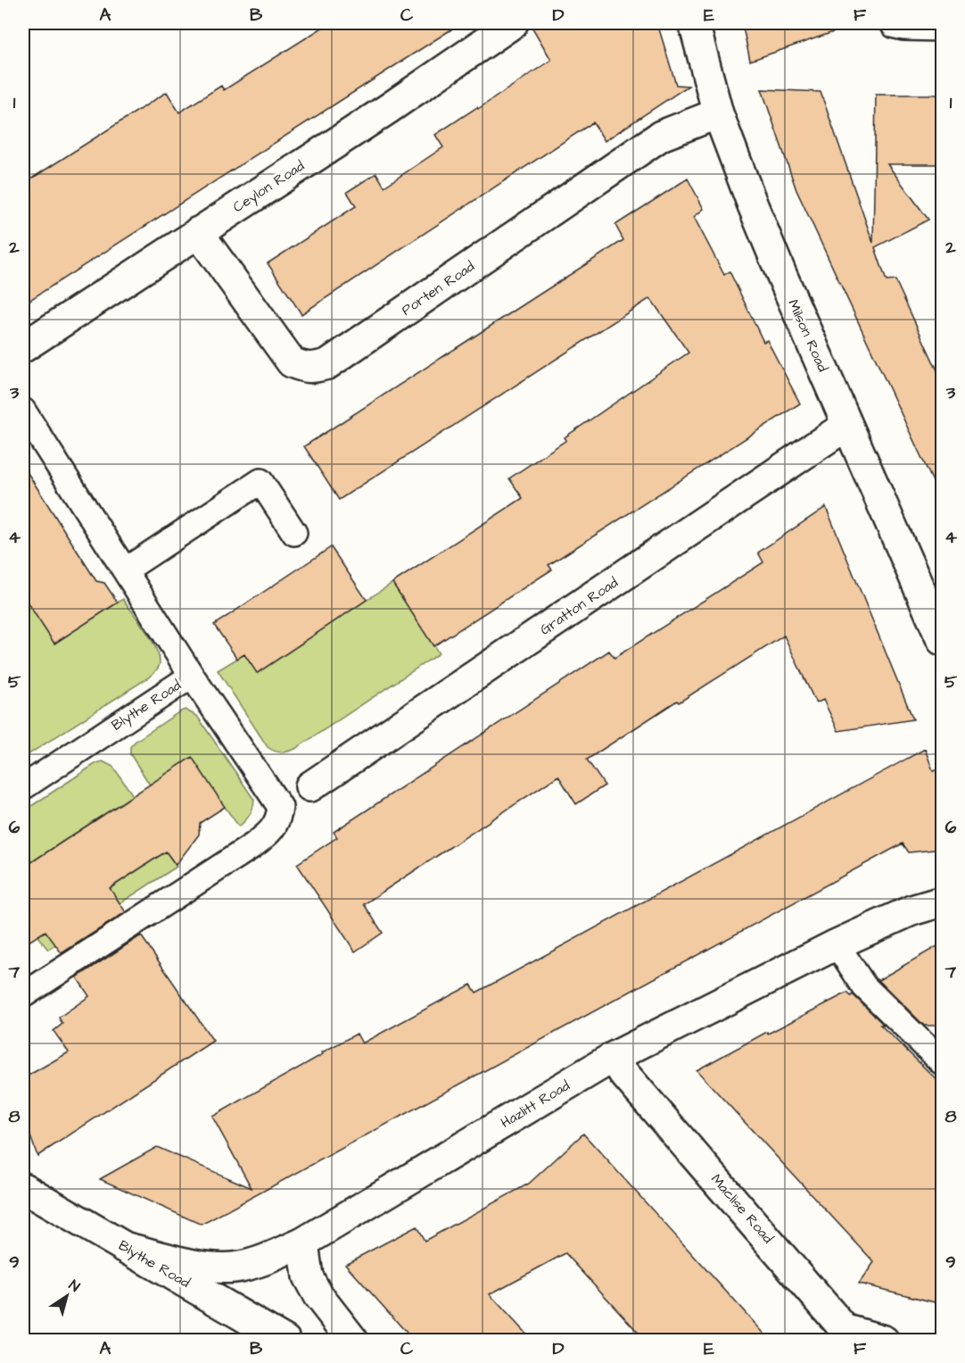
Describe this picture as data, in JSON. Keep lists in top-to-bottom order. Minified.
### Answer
{"streets":{"street":["Ceylon Road","Porten Road","Milson Road","Gratton Road","Blythe Road","Hazlitt Road","Maclise Road"]},"crossings":[["Ceylon Road","Porten Road"],["Porten Road","Milson Road"],["Milson Road","Gratton Road"],["Blythe Road","Hazlitt Road"],["Hazlitt Road","Maclise Road"]],"north":"top right","grid":{"columns":["A","B","C","D","E","F"],"rows":["1","2","3","4","5","6","7","8","9"]}}
